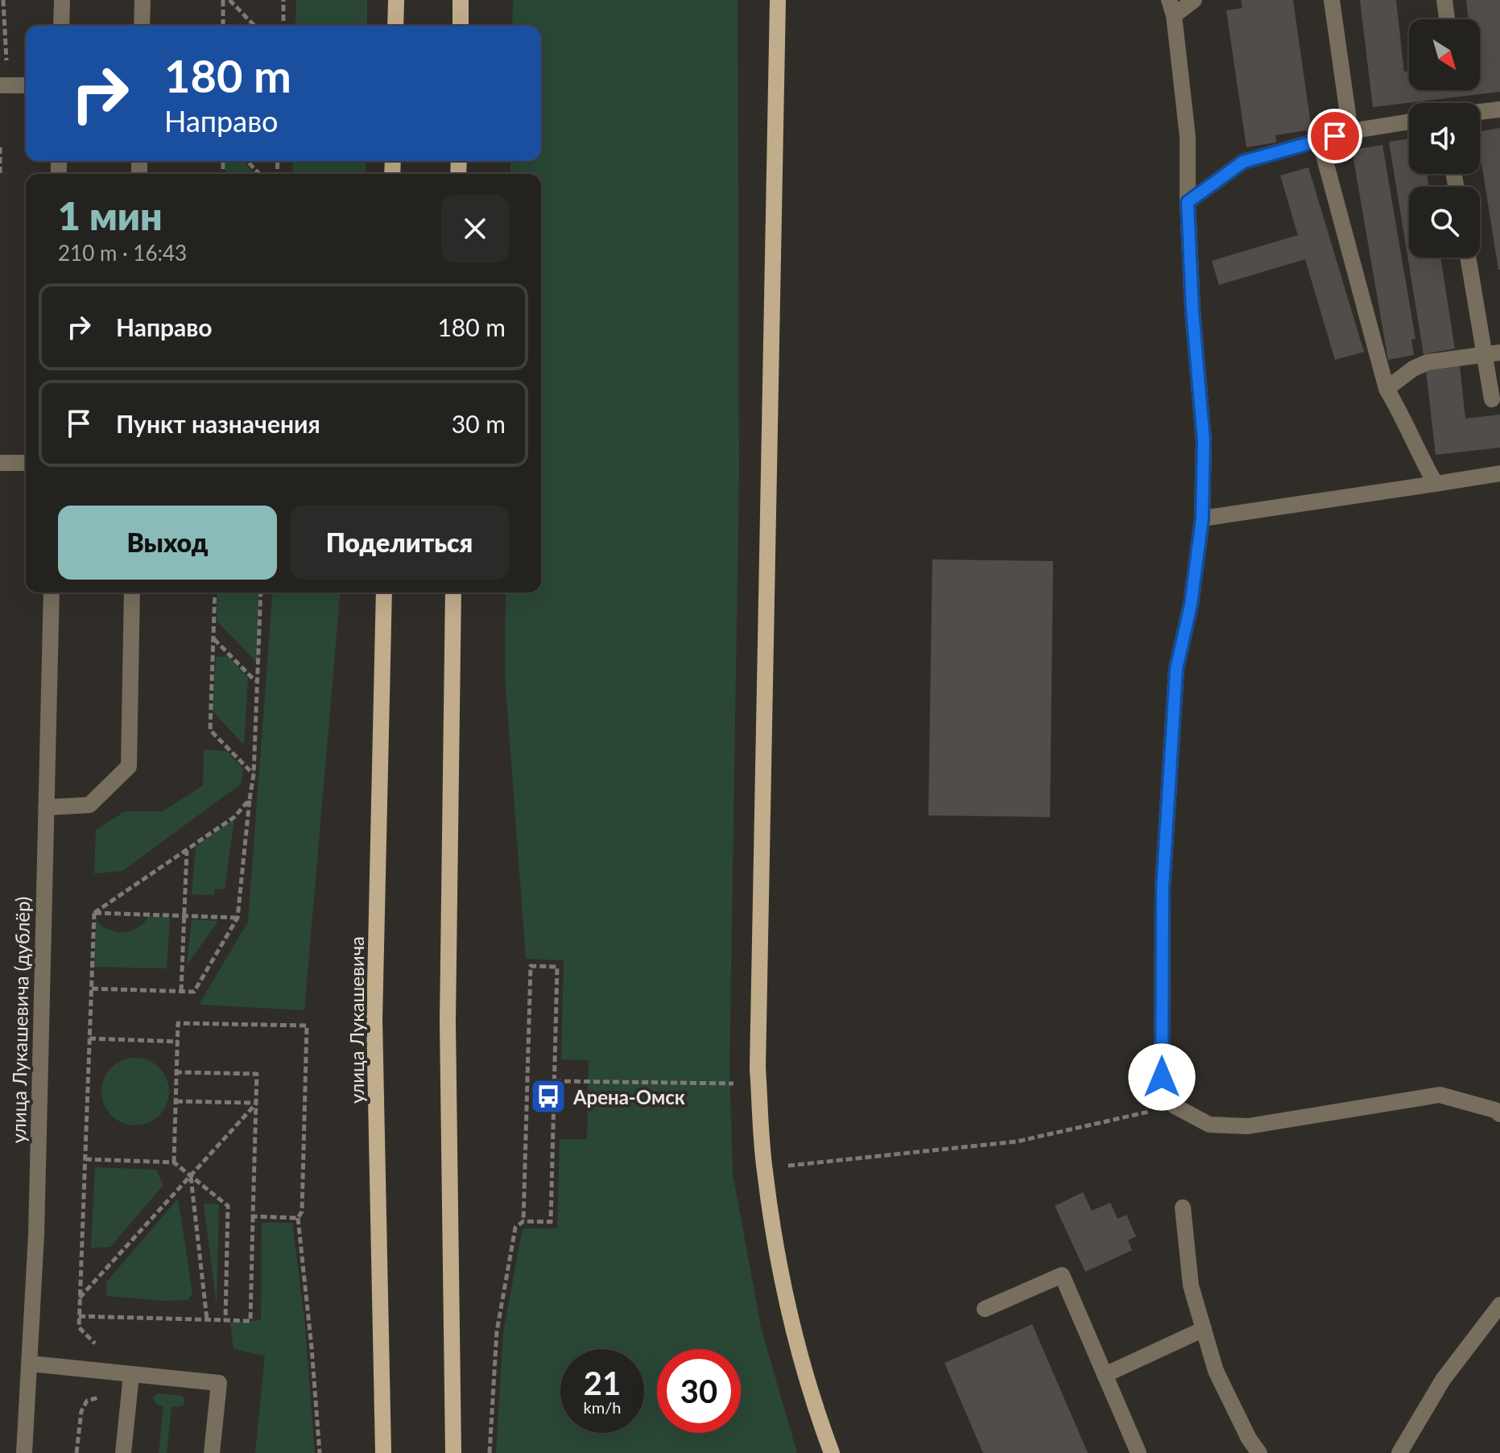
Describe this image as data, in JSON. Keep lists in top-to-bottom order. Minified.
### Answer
{"streets":{"main road":["улица Лукашевича"],"street":["улица Лукашевича (дублёр)"]},"places":{"bus stop":["Арена-Омск"]},"north":"bottom right","page":{"turn":["180 m","Направо"],"heading":["1 мин","210 m · 16:43"],"list":[{"name":"Направо","value":"180 m"},{"name":"Пункт назначения","value":"30 m"}],"buttons":["Выход","Поделиться"],"speed":"21 km/h","limit":"30"}}
